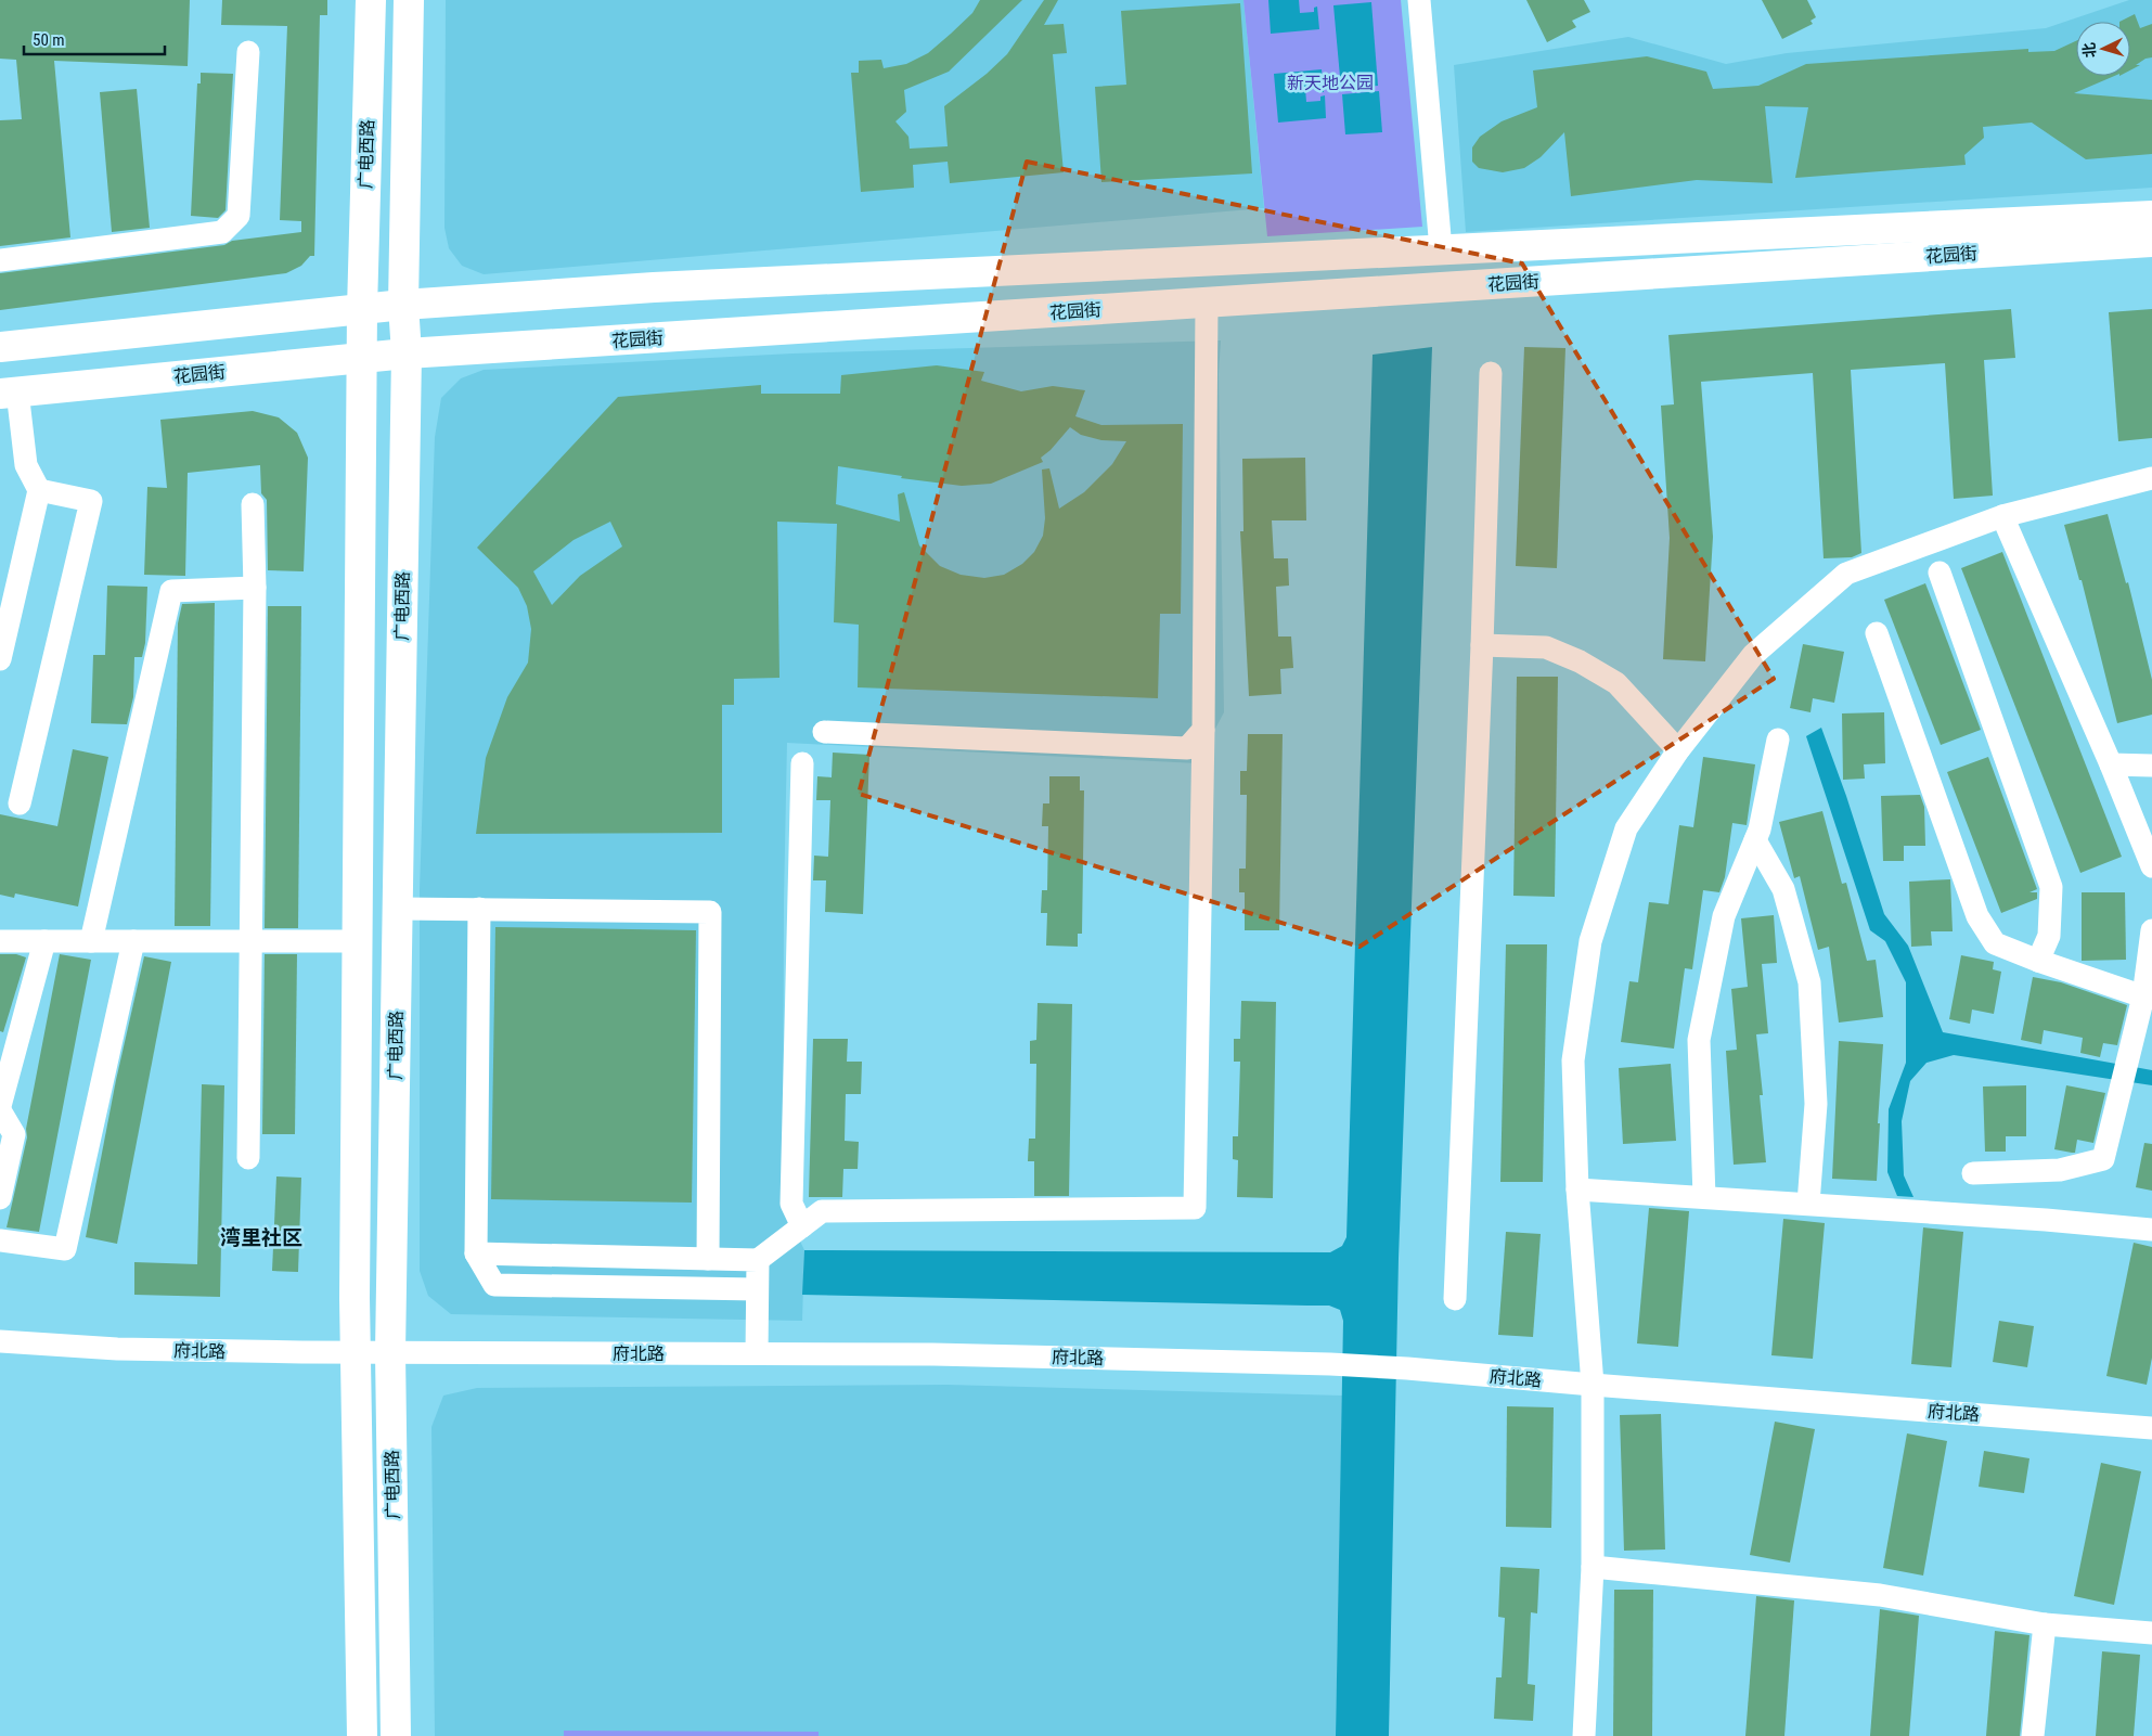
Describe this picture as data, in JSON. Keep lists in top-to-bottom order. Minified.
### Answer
{"streets":{"main road":["广电西路","花园街"],"street":["府北路"]},"crossings":[["广电西路","花园街"],["广电西路","府北路"]],"districts":["湾里社区"],"parks":["新天地公园"],"scale_bar":"50 m","north":"left"}
